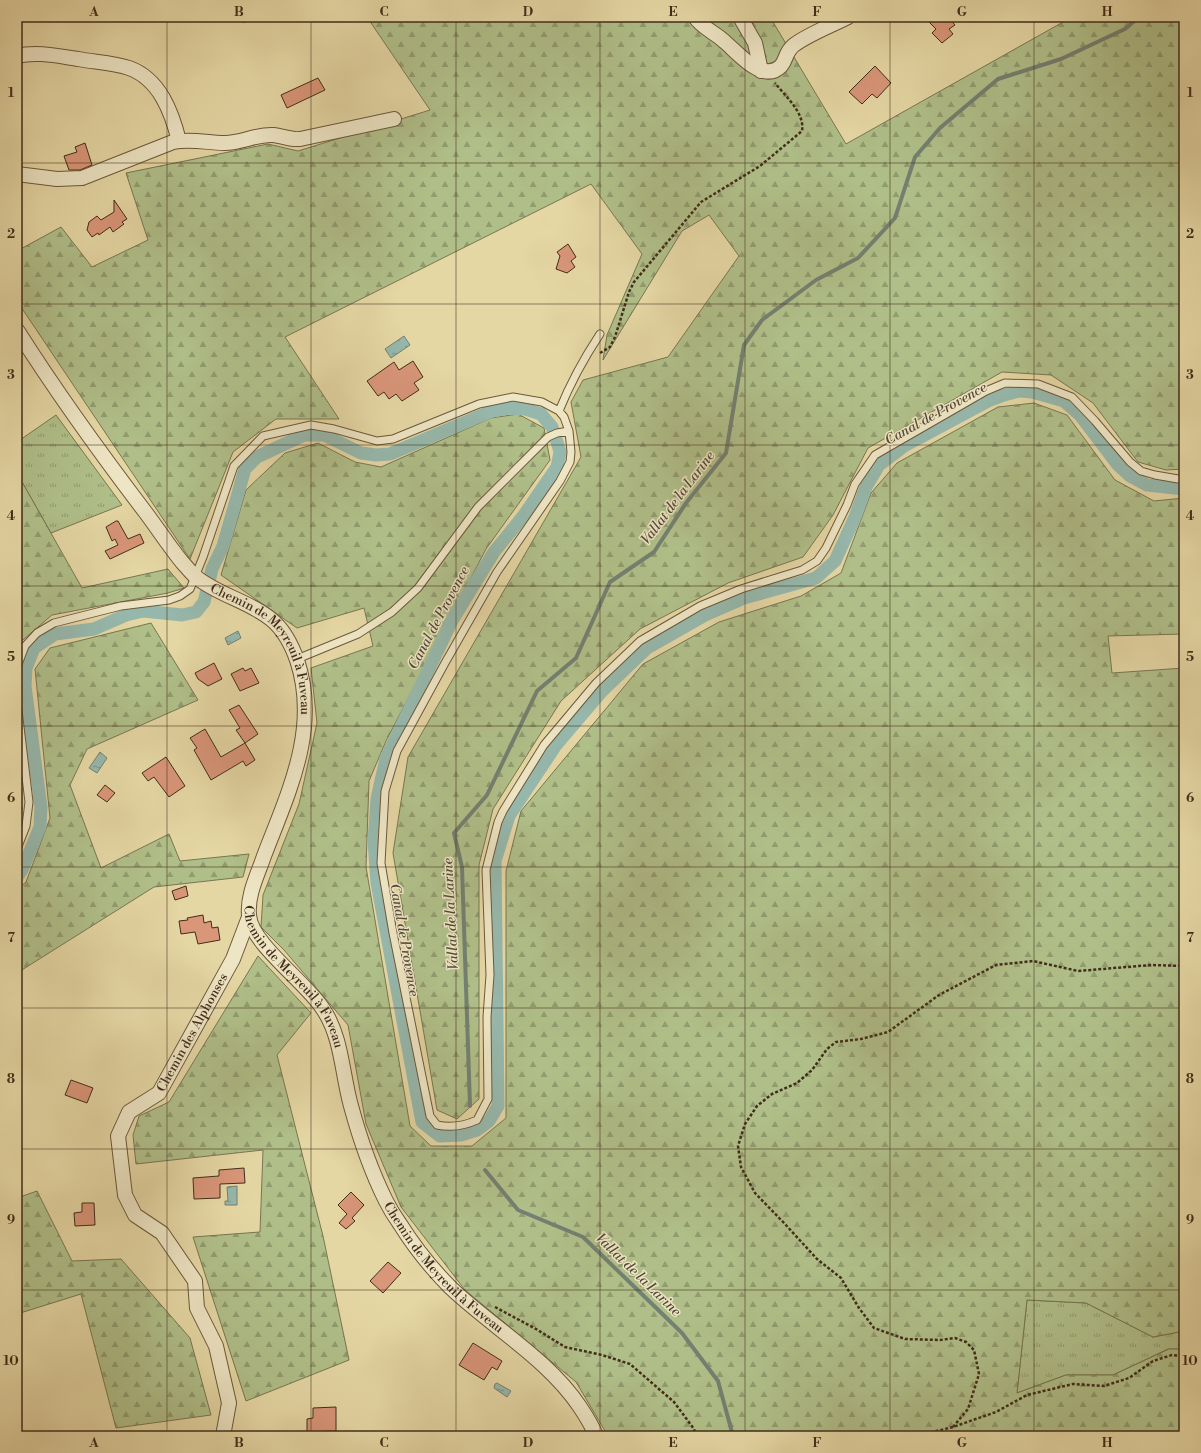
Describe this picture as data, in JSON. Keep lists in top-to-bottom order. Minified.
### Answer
{"streets":{"street":["Chemin de Meyreuil à Fuveau","Chemin des Alphonses"]},"crossings":[["Chemin de Meyreuil à Fuveau","Chemin des Alphonses"]],"water":["Canal de Provence","Vallat de la Larine"],"grid":{"columns":["A","B","C","D","E","F","G","H"],"rows":["1","2","3","4","5","6","7","8","9","10"]}}
